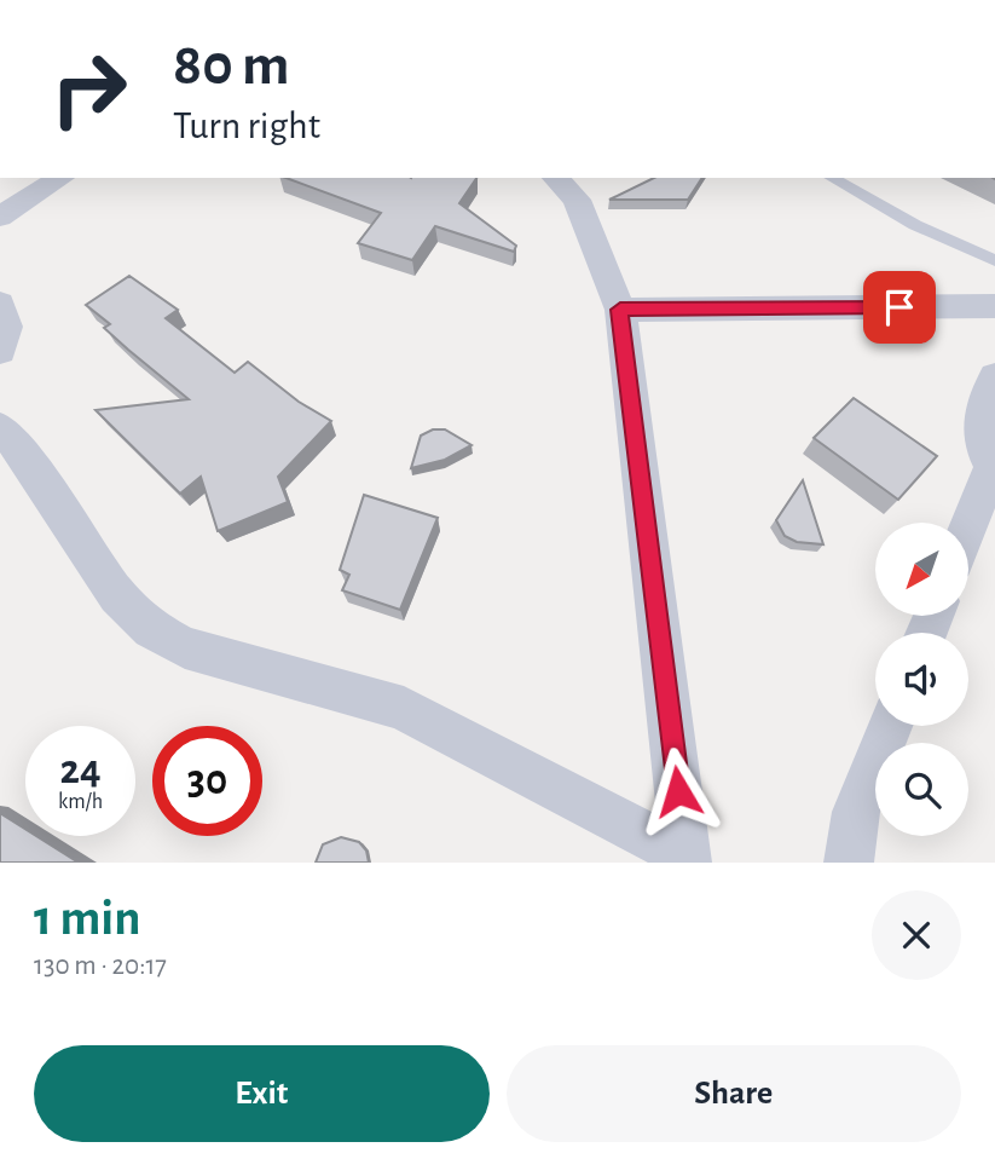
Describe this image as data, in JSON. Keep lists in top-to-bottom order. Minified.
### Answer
{"north":"bottom left","page":{"turn":["80 m","Turn right"],"speed":"24 km/h","limit":"30","heading":["1 min","130 m · 20:17"],"buttons":["Exit","Share"]}}
